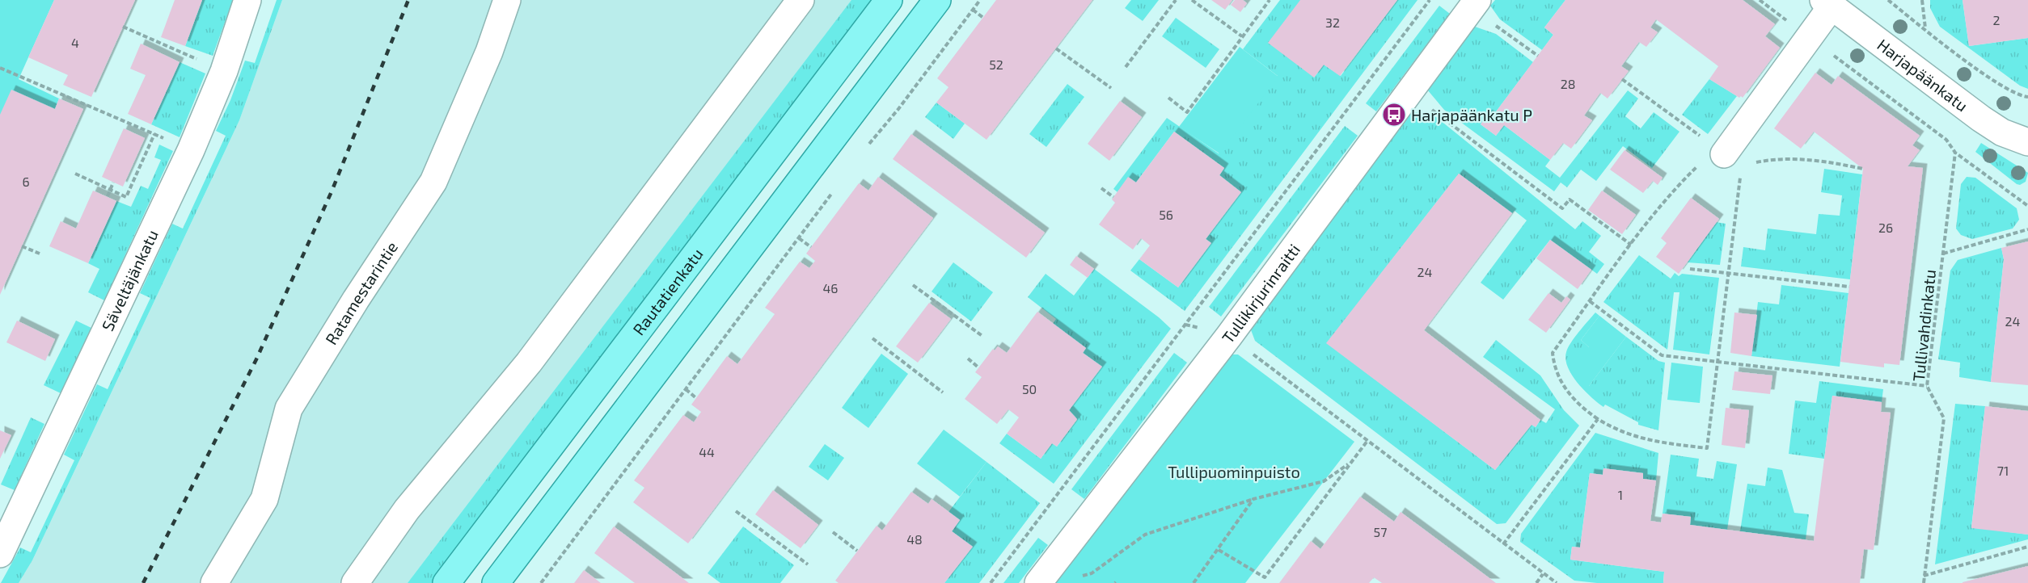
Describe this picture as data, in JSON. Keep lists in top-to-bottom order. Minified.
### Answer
{"streets":{"main road":["Rautatienkatu"],"street":["Harjapäänkatu","Säveltäjänkatu","Ratamestarintie","Tullikirjurinraitti"],"path":["Tullivahdinkatu"]},"parks":["Tullipuominpuisto"],"places":{"bus stop":["Harjapäänkatu P"]},"house_numbers":["2","32","4","52","28","6","56","26","24","46","24","50","44","71","1","57","48"]}
